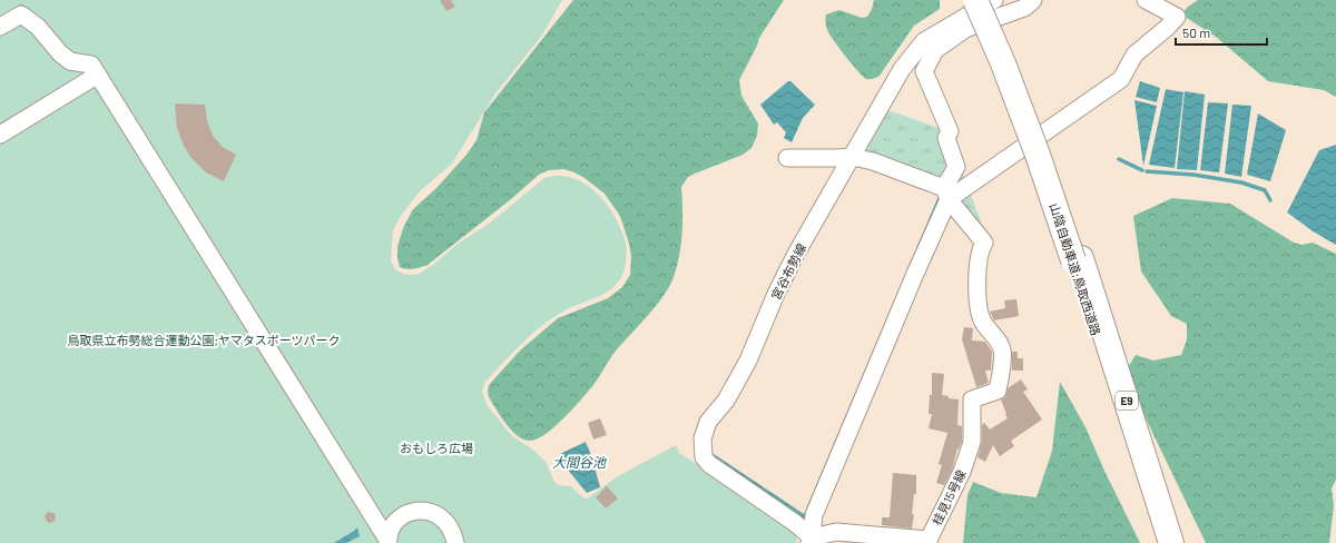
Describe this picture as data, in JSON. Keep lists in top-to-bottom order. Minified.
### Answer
{"streets":{"highway":["山陰自動車道;鳥取西道路","E9"],"street":["宮谷布勢線","桂見15号線"]},"water":["大間谷池"],"parks":["鳥取県立布勢総合運動公園;ヤマタスポーツパーク","おもしろ広場"],"scale_bar":"50 m"}
